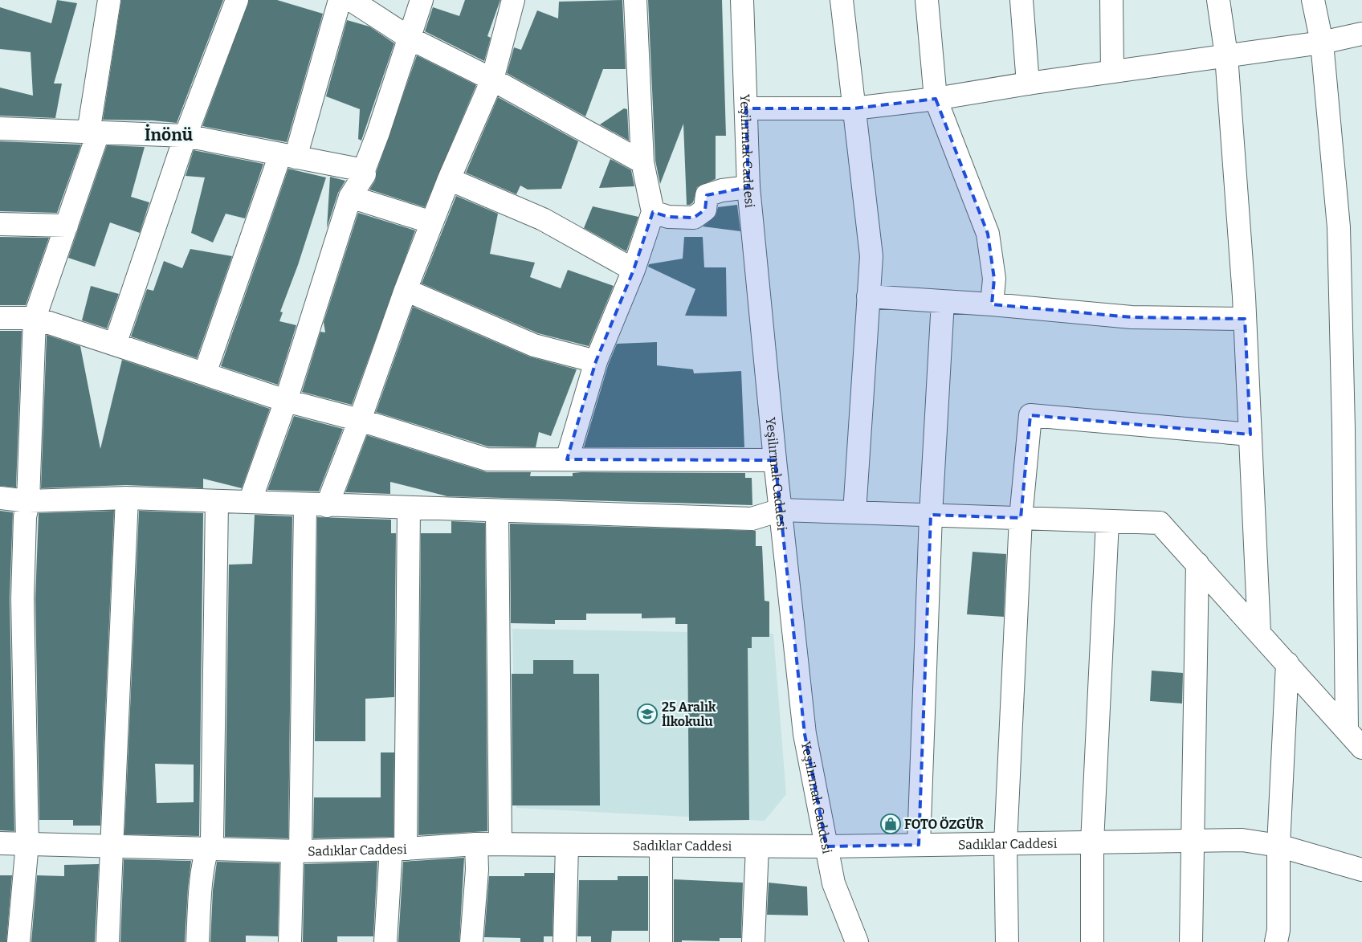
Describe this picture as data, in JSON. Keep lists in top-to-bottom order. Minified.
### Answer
{"streets":{"street":["Yeşilırmak Caddesi","Sadıklar Caddesi"]},"crossings":[["Yeşilırmak Caddesi","Sadıklar Caddesi"]],"districts":["İnönü"],"places":{"school or university":["25 Aralık İlkokulu"],"shop":["FOTO ÖZGÜR"]}}
